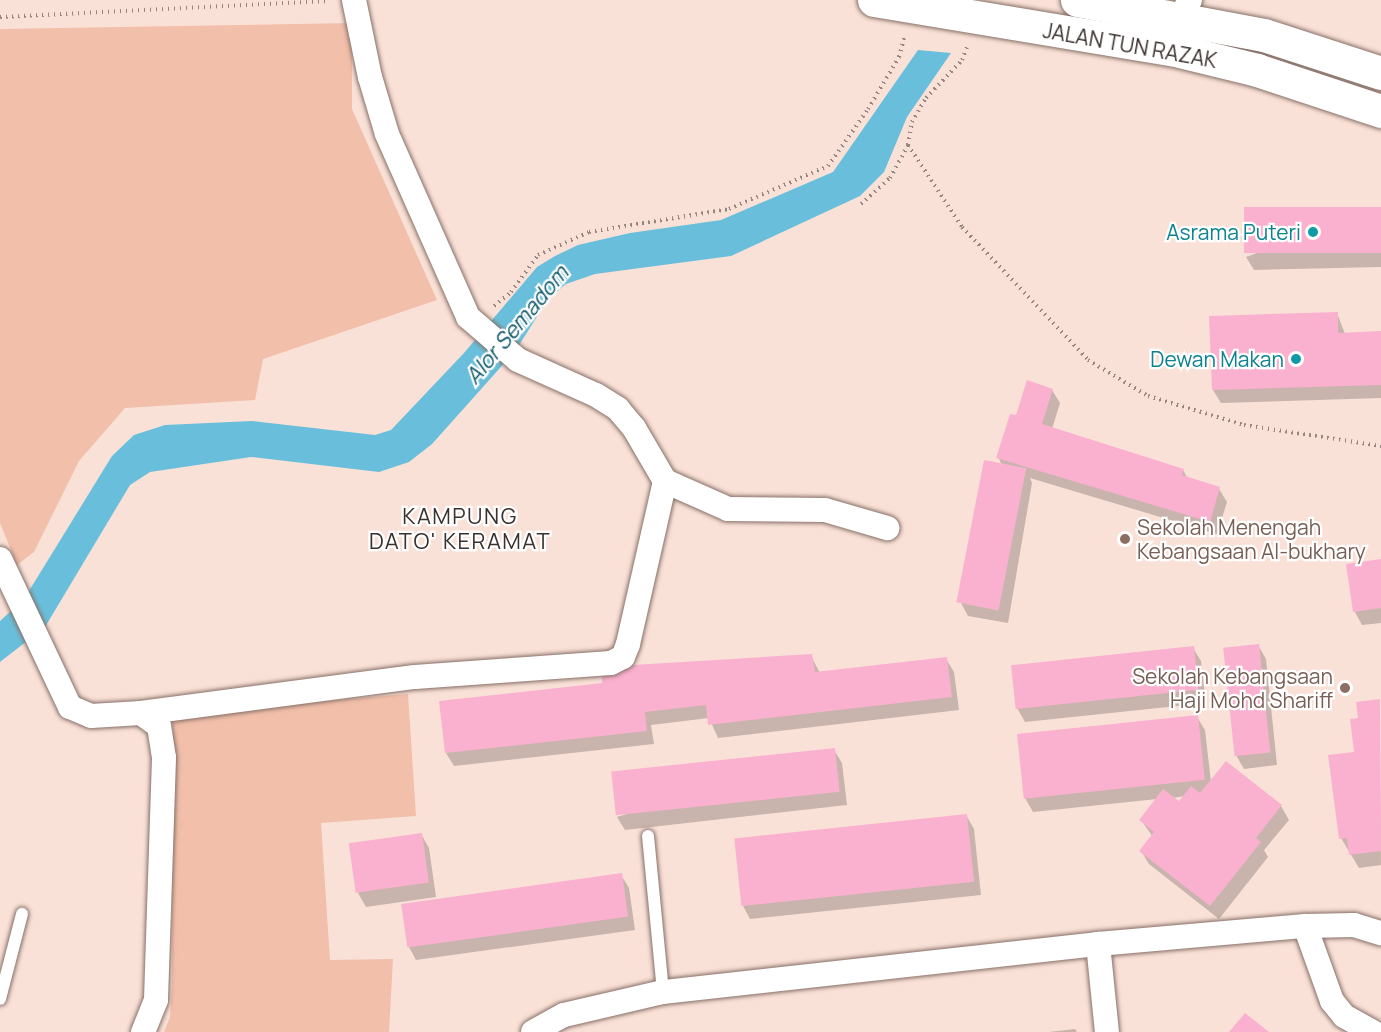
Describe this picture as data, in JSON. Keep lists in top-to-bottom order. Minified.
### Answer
{"streets":{"main road":["JALAN TUN RAZAK"]},"districts":["KAMPUNG DATO' KERAMAT"],"water":["Alor Semadom"],"places":["Asrama Puteri","Dewan Makan","Sekolah Menengah Kebangsaan Al-bukhary","Sekolah Kebangsaan Haji Mohd Shariff"]}
